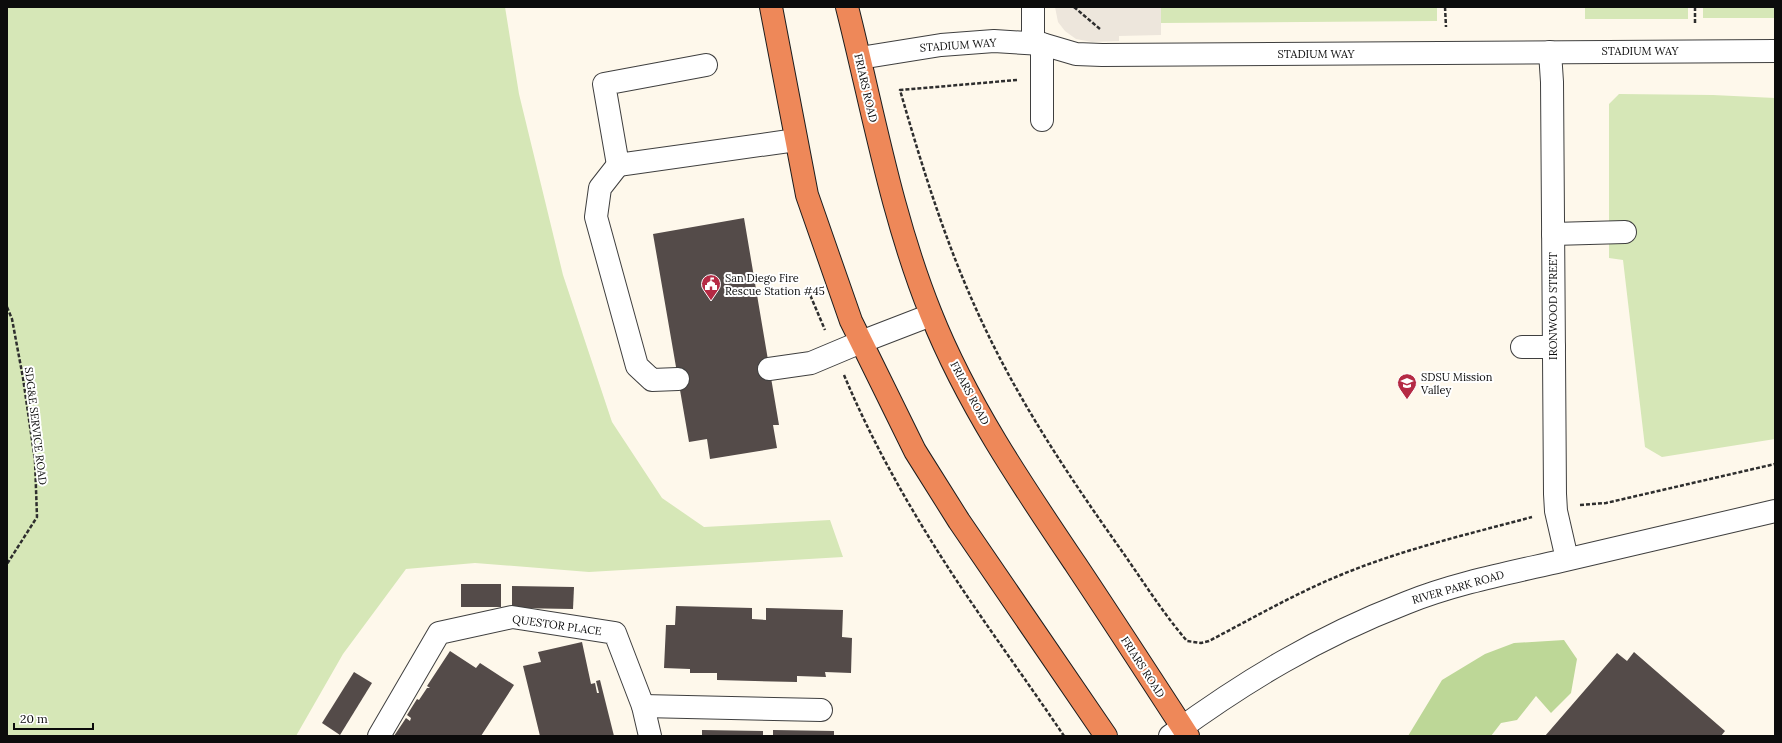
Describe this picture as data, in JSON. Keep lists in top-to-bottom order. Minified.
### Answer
{"streets":{"highway":["FRIARS ROAD"],"street":["STADIUM WAY","IRONWOOD STREET","RIVER PARK ROAD","QUESTOR PLACE"],"path":["SDG&E SERVICE ROAD"]},"crossings":[["STADIUM WAY","FRIARS ROAD"],["STADIUM WAY","IRONWOOD STREET"],["FRIARS ROAD","RIVER PARK ROAD"],["IRONWOOD STREET","RIVER PARK ROAD"]],"places":{"public building":["San Diego Fire Rescue Station #45"],"school or university":["SDSU Mission Valley"]},"scale_bar":"20 m"}
